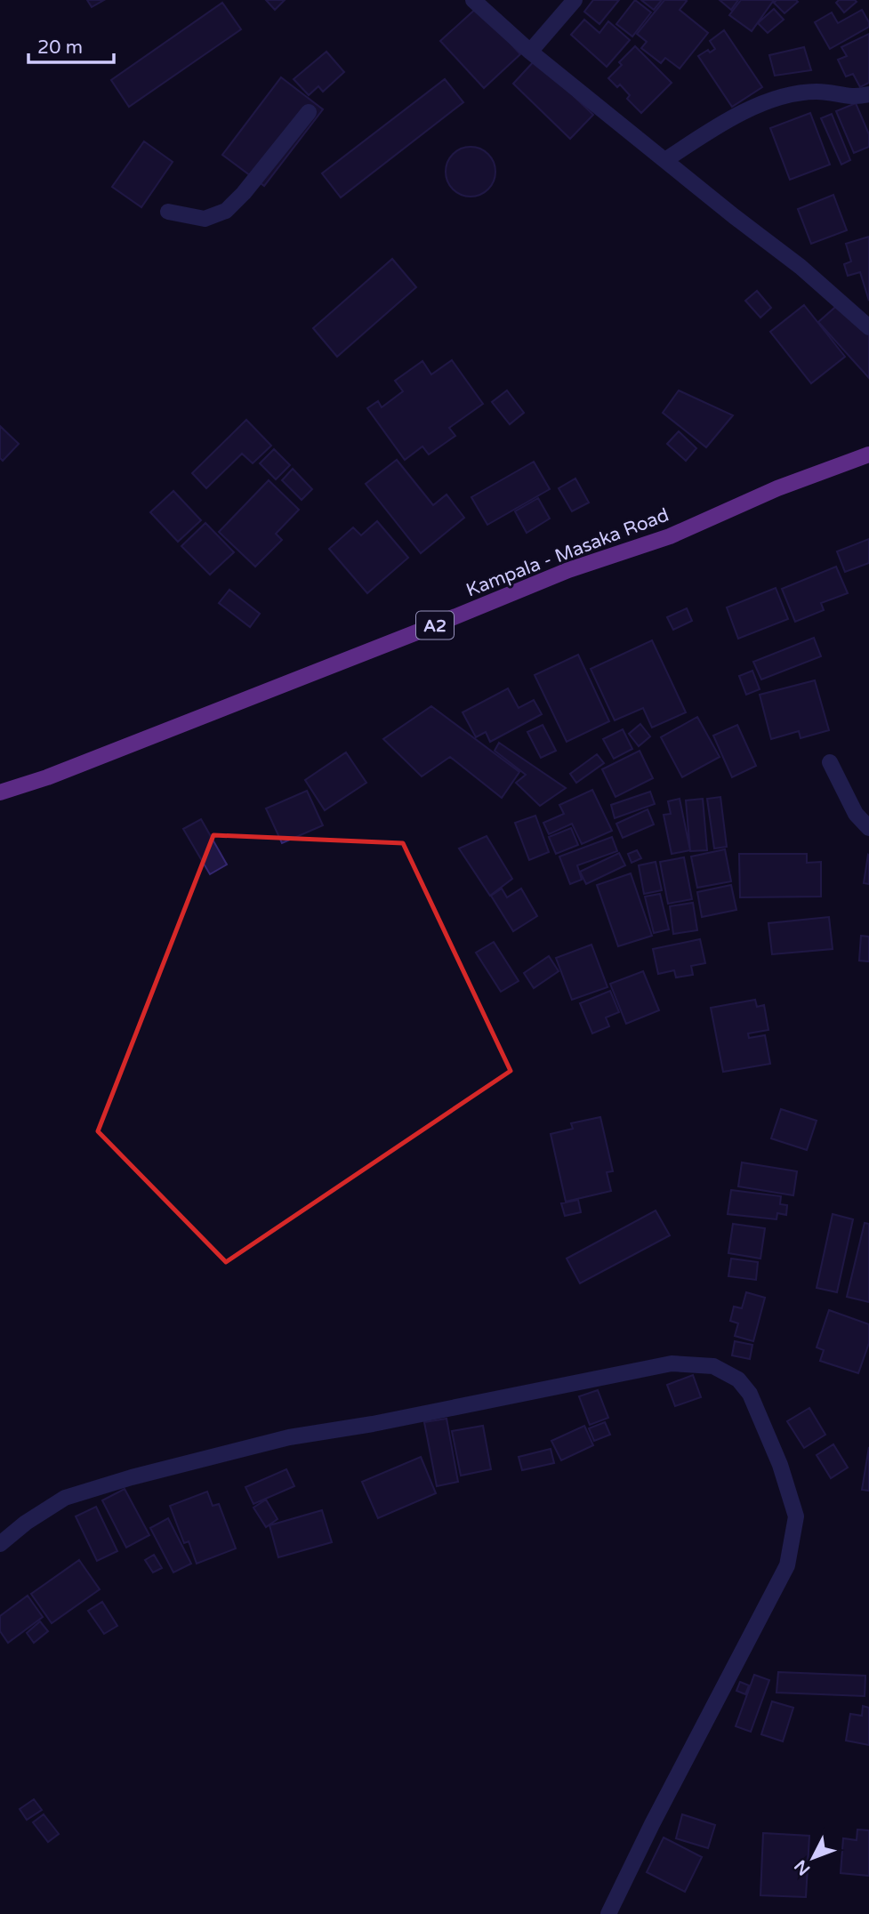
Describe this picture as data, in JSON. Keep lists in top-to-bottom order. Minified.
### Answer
{"streets":{"main road":["Kampala - Masaka Road","A2"]},"scale_bar":"20 m","north":"bottom left"}
